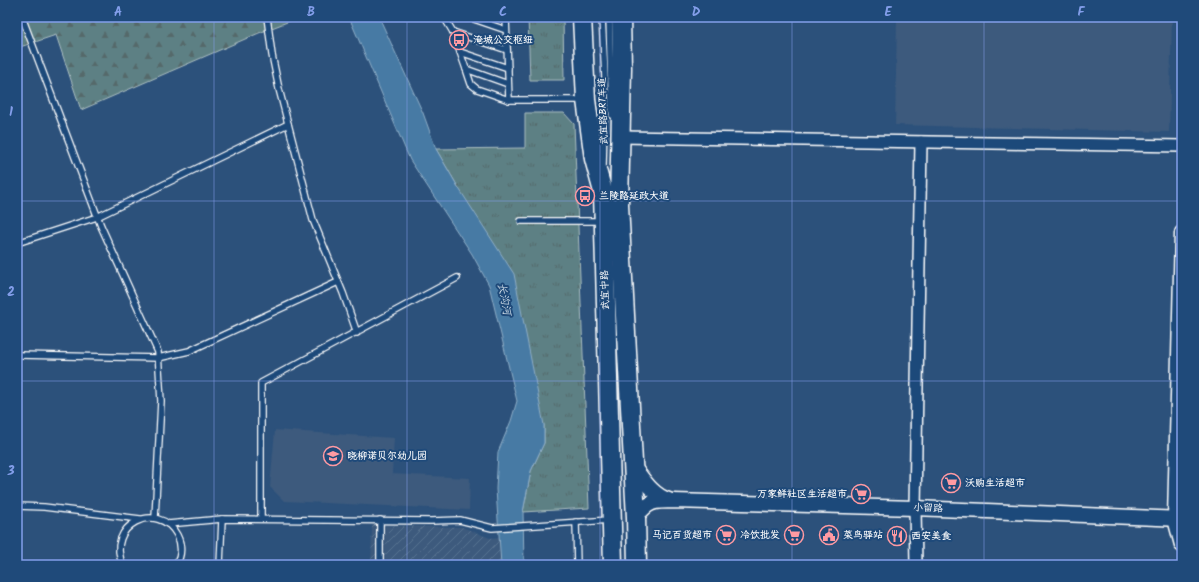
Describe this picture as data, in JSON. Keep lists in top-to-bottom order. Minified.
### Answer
{"streets":{"main road":["武宜中路"],"street":["小留路"],"lane":["武宜路BRT车道"]},"crossings":[["武宜路BRT车道","武宜中路"],["武宜中路","小留路"]],"water":["长沟河"],"places":{"bus stop":["淹城公交枢纽","兰陵路延政大道"],"school or university":["晓柳诺贝尔幼儿园"],"supermarket":["沃购生活超市","万家鲜社区生活超市","马记百货超市","冷饮批发"],"public building":["菜鸟驿站"],"restaurant":["西安美食"]},"grid":{"columns":["A","B","C","D","E","F"],"rows":["1","2","3"]}}
